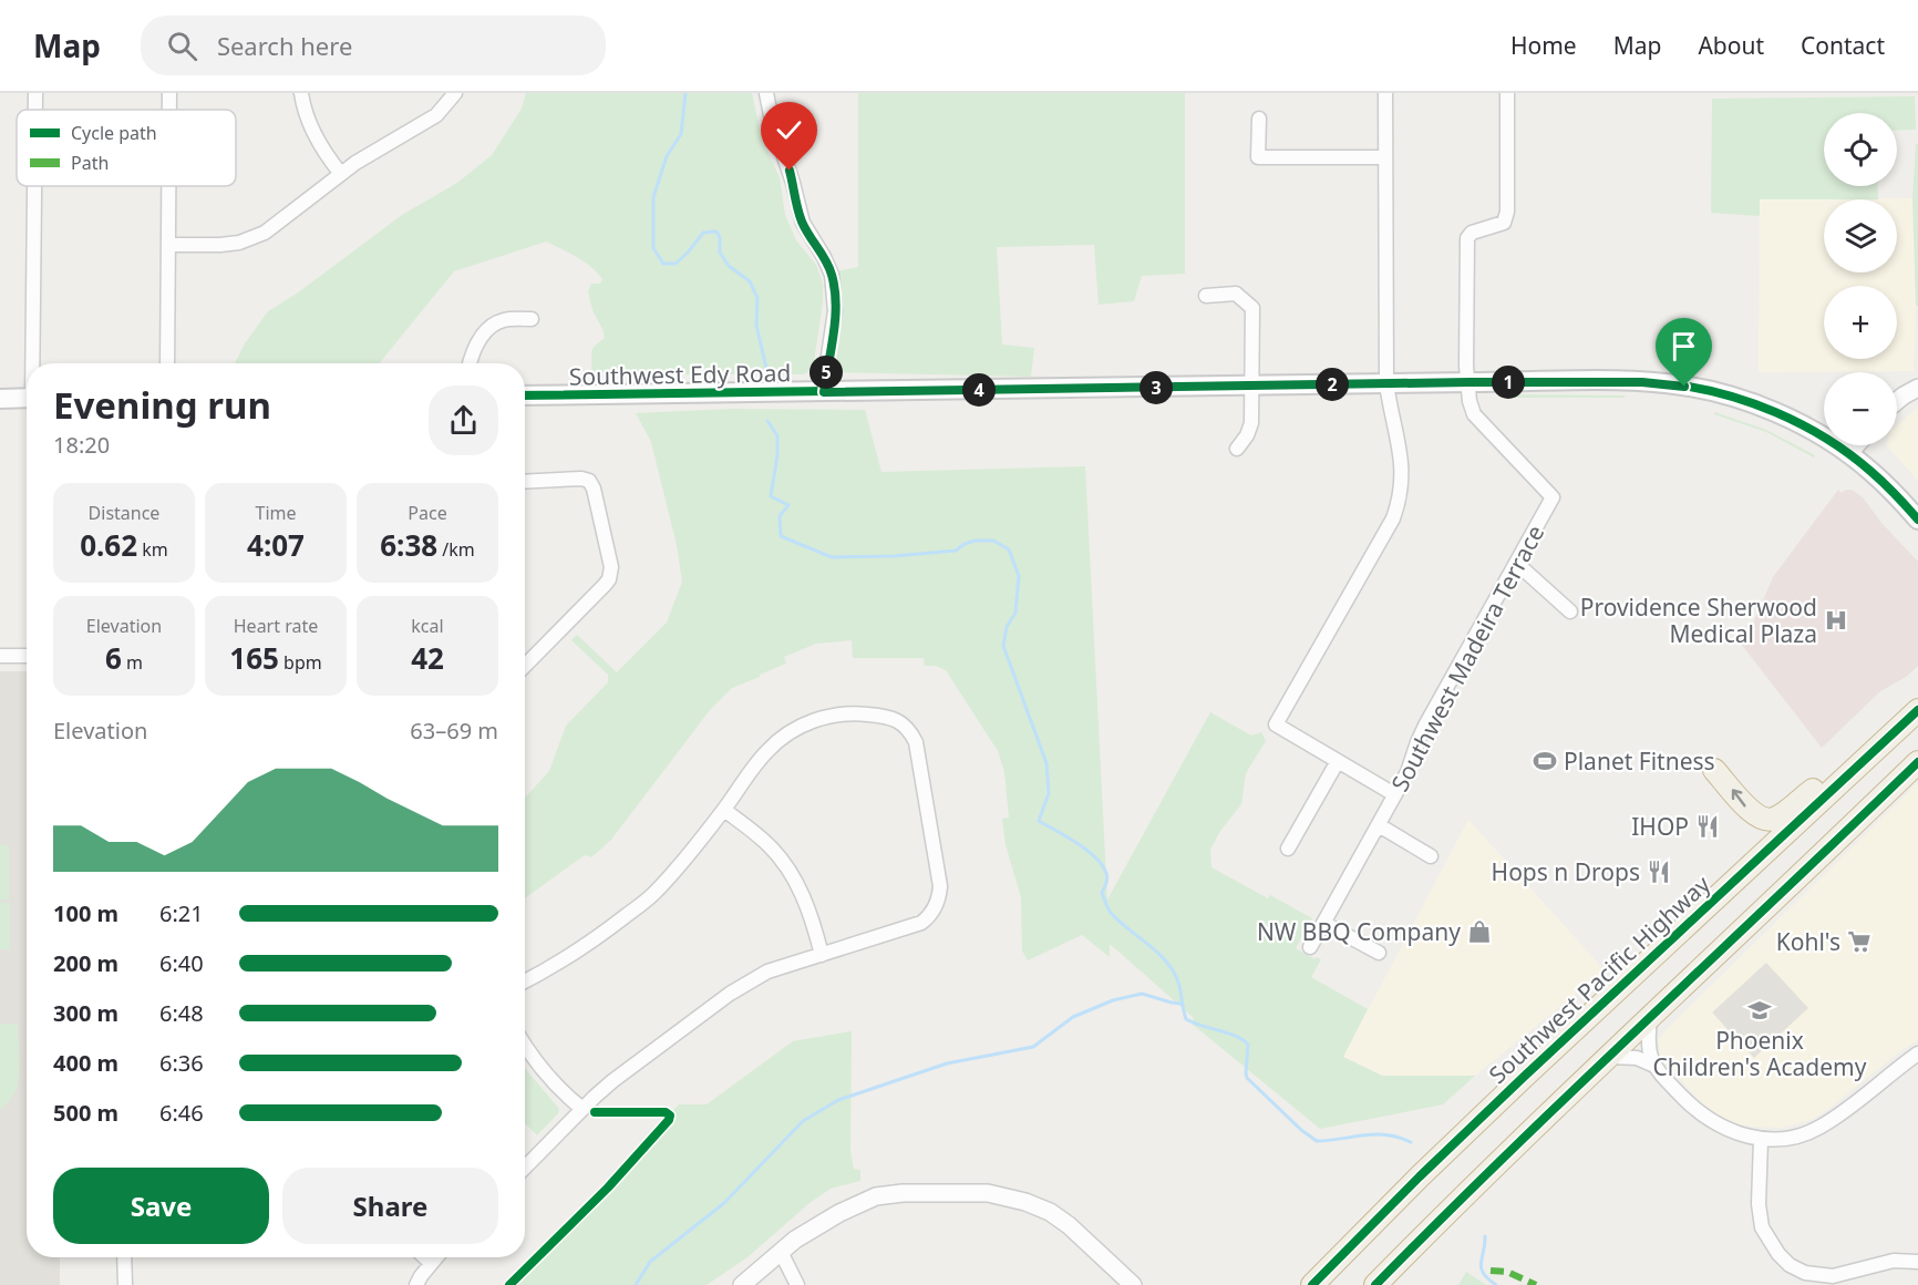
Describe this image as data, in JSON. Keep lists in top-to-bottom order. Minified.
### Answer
{"streets":{"highway":["Southwest Pacific Highway"],"main road":["Southwest Edy Road"],"street":["Southwest Madeira Terrace"]},"crossings":[["Southwest Edy Road","Southwest Madeira Terrace"]],"places":{"hospital":["Providence Sherwood Medical Plaza"],"sports":["Planet Fitness"],"restaurant":["IHOP","Hops n Drops"],"shop":["NW BBQ Company"],"supermarket":["Kohl's"],"school or university":["Phoenix Children's Academy"]},"legend":["Cycle path","Path"],"page":{"header":"Map","search":"Search here","nav":["Home","Map","About","Contact"],"map_buttons":["+","−"],"pins":["5","1","2","3","4"],"heading":["Evening run","18:20"],"stats":[["Distance","0.62 km"],["Time","4:07"],["Pace","6:38 /km"],["Elevation","6 m"],["Heart rate","165 bpm"],["kcal","42"]],"chart":["Elevation","63–69 m"],"list":[{"name":"100 m","note":"6:21"},{"name":"200 m","note":"6:40"},{"name":"300 m","note":"6:48"},{"name":"400 m","note":"6:36"},{"name":"500 m","note":"6:46"}],"buttons":["Save","Share"]}}
